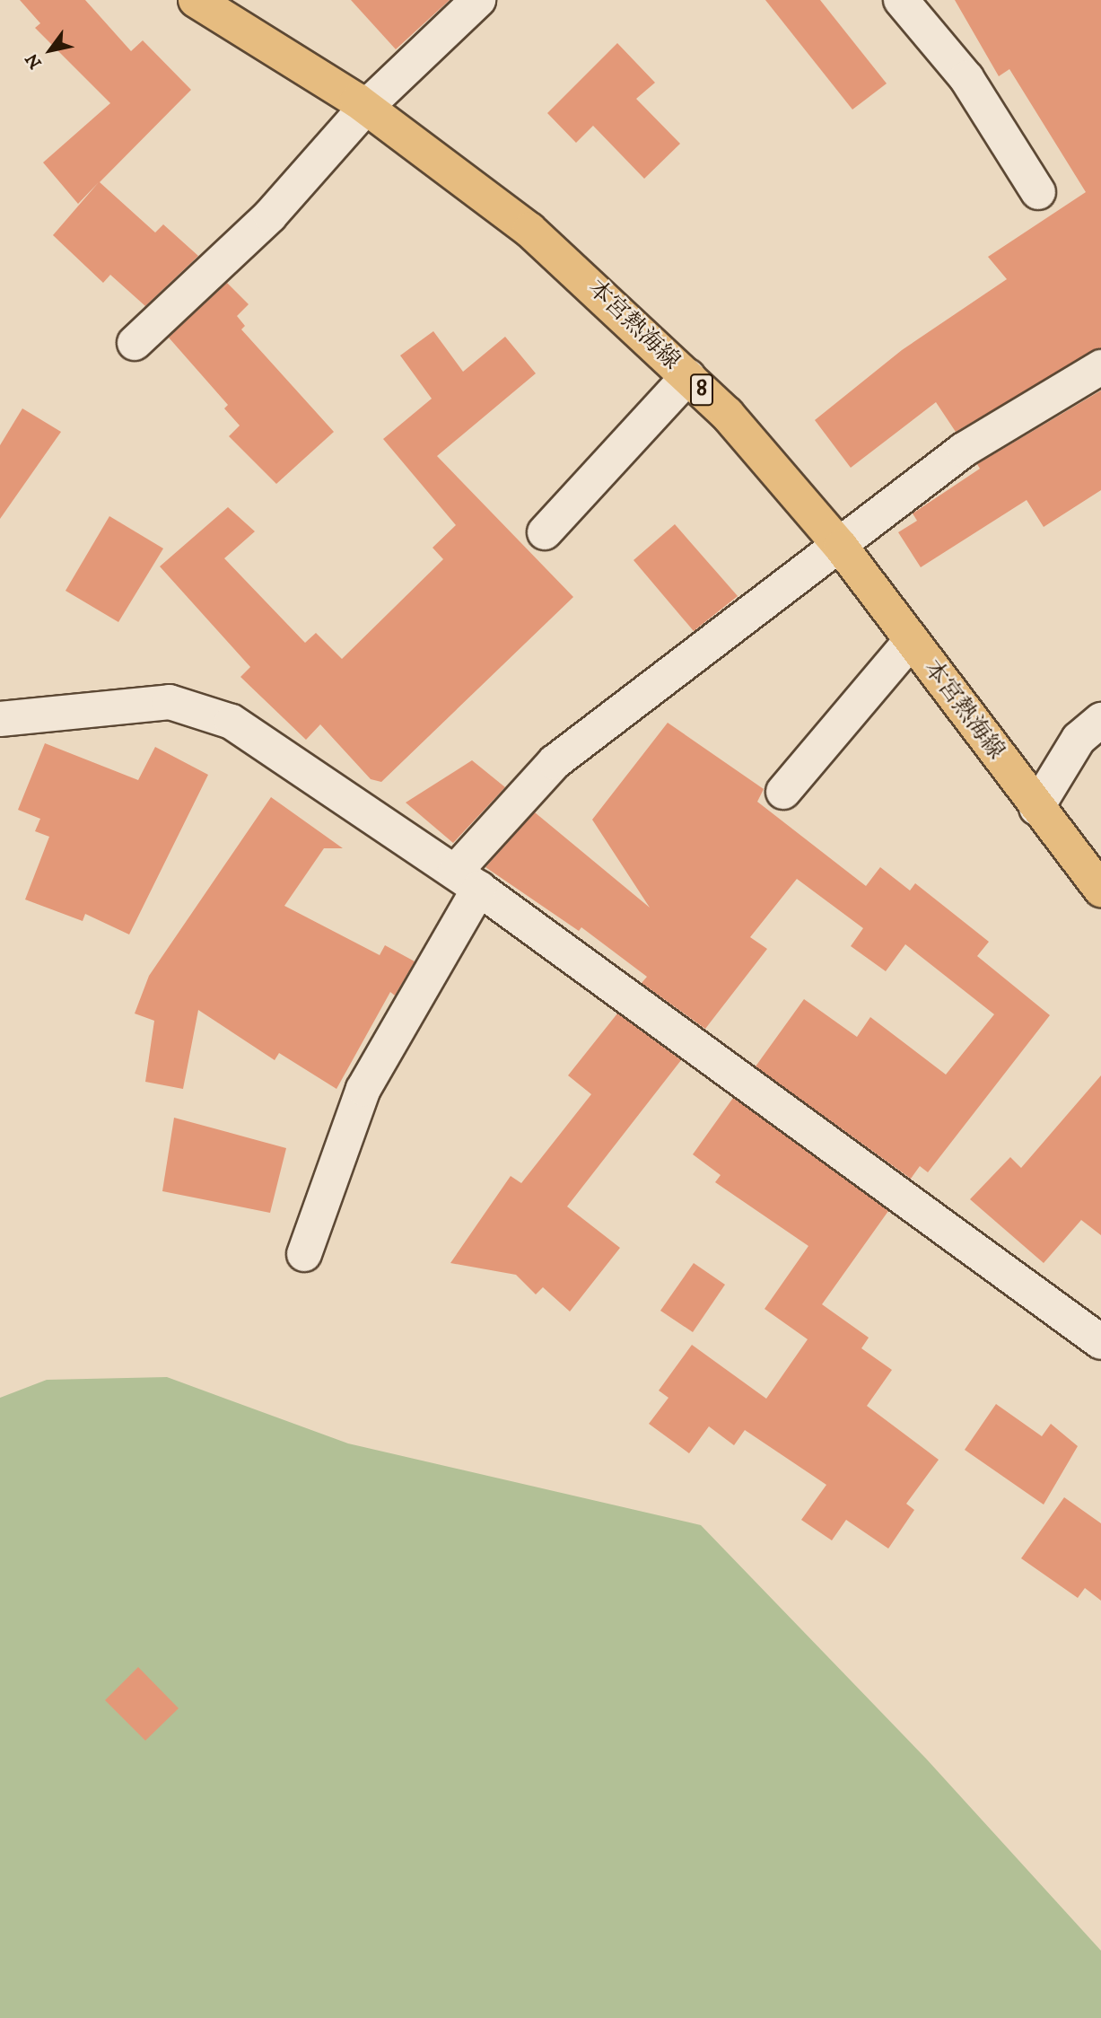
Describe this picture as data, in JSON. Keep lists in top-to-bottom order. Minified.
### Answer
{"streets":{"main road":["本宮熱海線","8"]},"north":"bottom left"}
